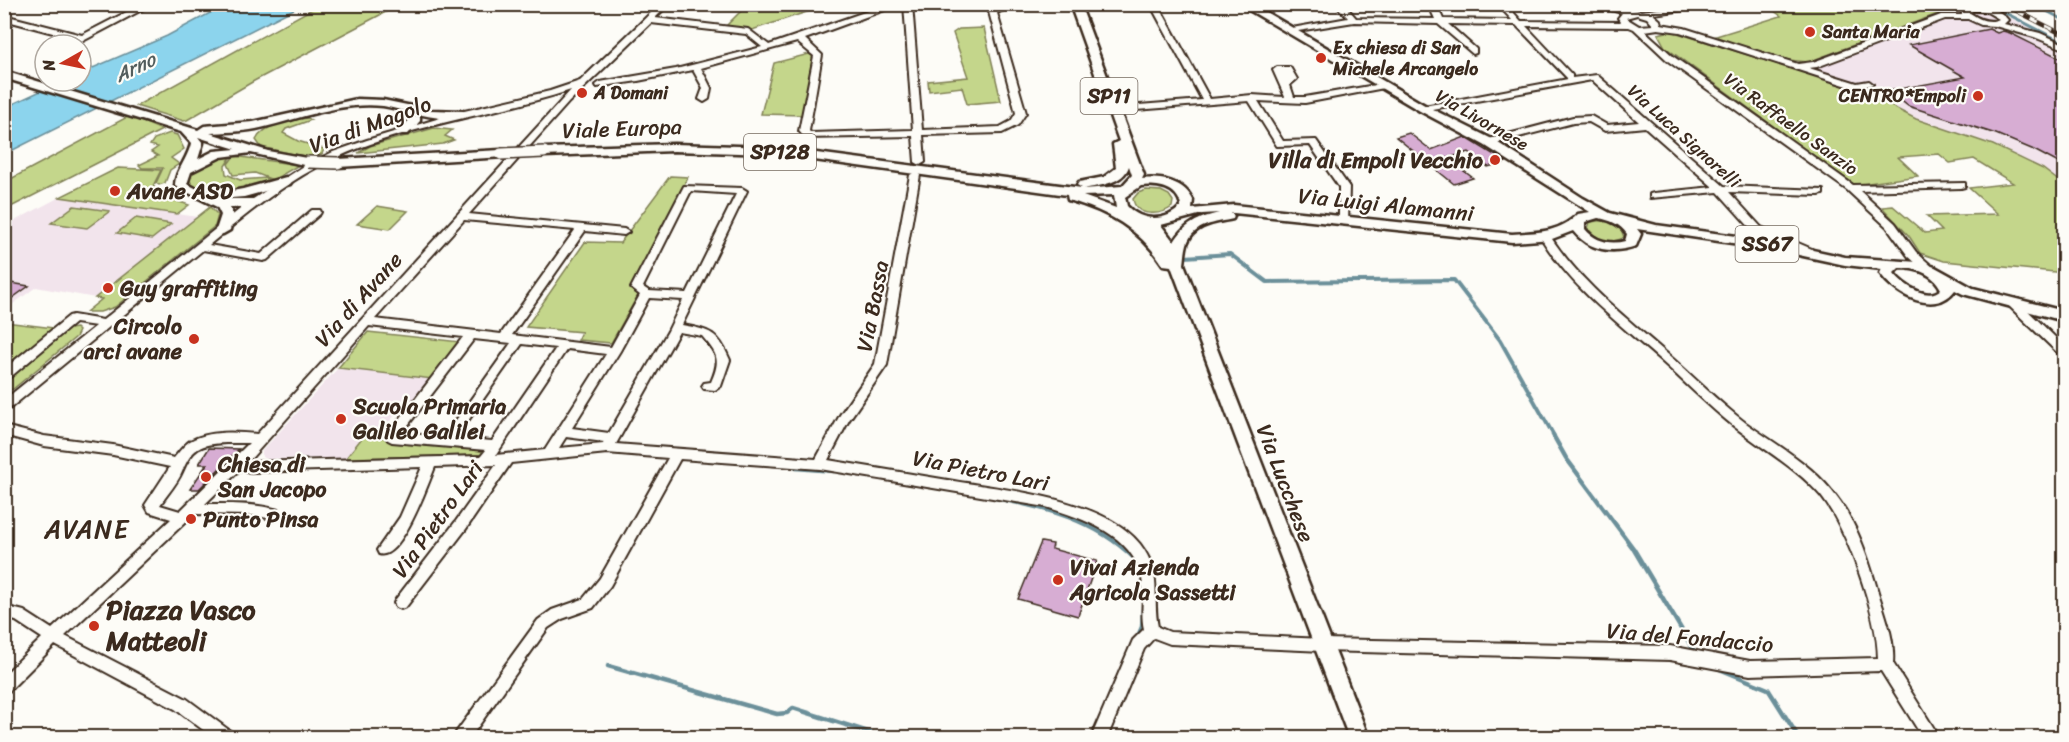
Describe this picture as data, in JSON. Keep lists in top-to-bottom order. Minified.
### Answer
{"streets":{"main road":["SP11","Via Livornese","Viale Europa","SP128","Via Luigi Alamanni","SS67","Via Lucchese"],"street":["Via di Magolo","Via Raffaello Sanzio","Via Luca Signorelli","Via di Avane","Via Bassa","Via Pietro Lari","Via del Fondaccio"]},"crossings":[["SP11","Viale Europa"],["SP11","SP128"],["SP11","Via Lucchese"],["Via Livornese","Via Raffaello Sanzio"],["Via Livornese","Via Luca Signorelli"],["Via Livornese","Via Luigi Alamanni"],["Via di Magolo","Via di Avane"],["Viale Europa","SP128"],["Viale Europa","Via Lucchese"],["SP128","Via Lucchese"],["Via Luigi Alamanni","Via Lucchese"],["Via di Avane","Via Pietro Lari"],["Via Bassa","Via Pietro Lari"],["Via Lucchese","Via del Fondaccio"]],"districts":["AVANE"],"water":["Arno"],"places":["Santa Maria","Ex chiesa di San Michele Arcangelo","A Domani","CENTRO*Empoli","Villa di Empoli Vecchio","Avane ASD","Guy graffiting","Circolo arci avane","Scuola Primaria Galileo Galilei","Chiesa di San Jacopo","Punto Pinsa","Vivai Azienda Agricola Sassetti","Piazza Vasco Matteoli"],"north":"left"}
